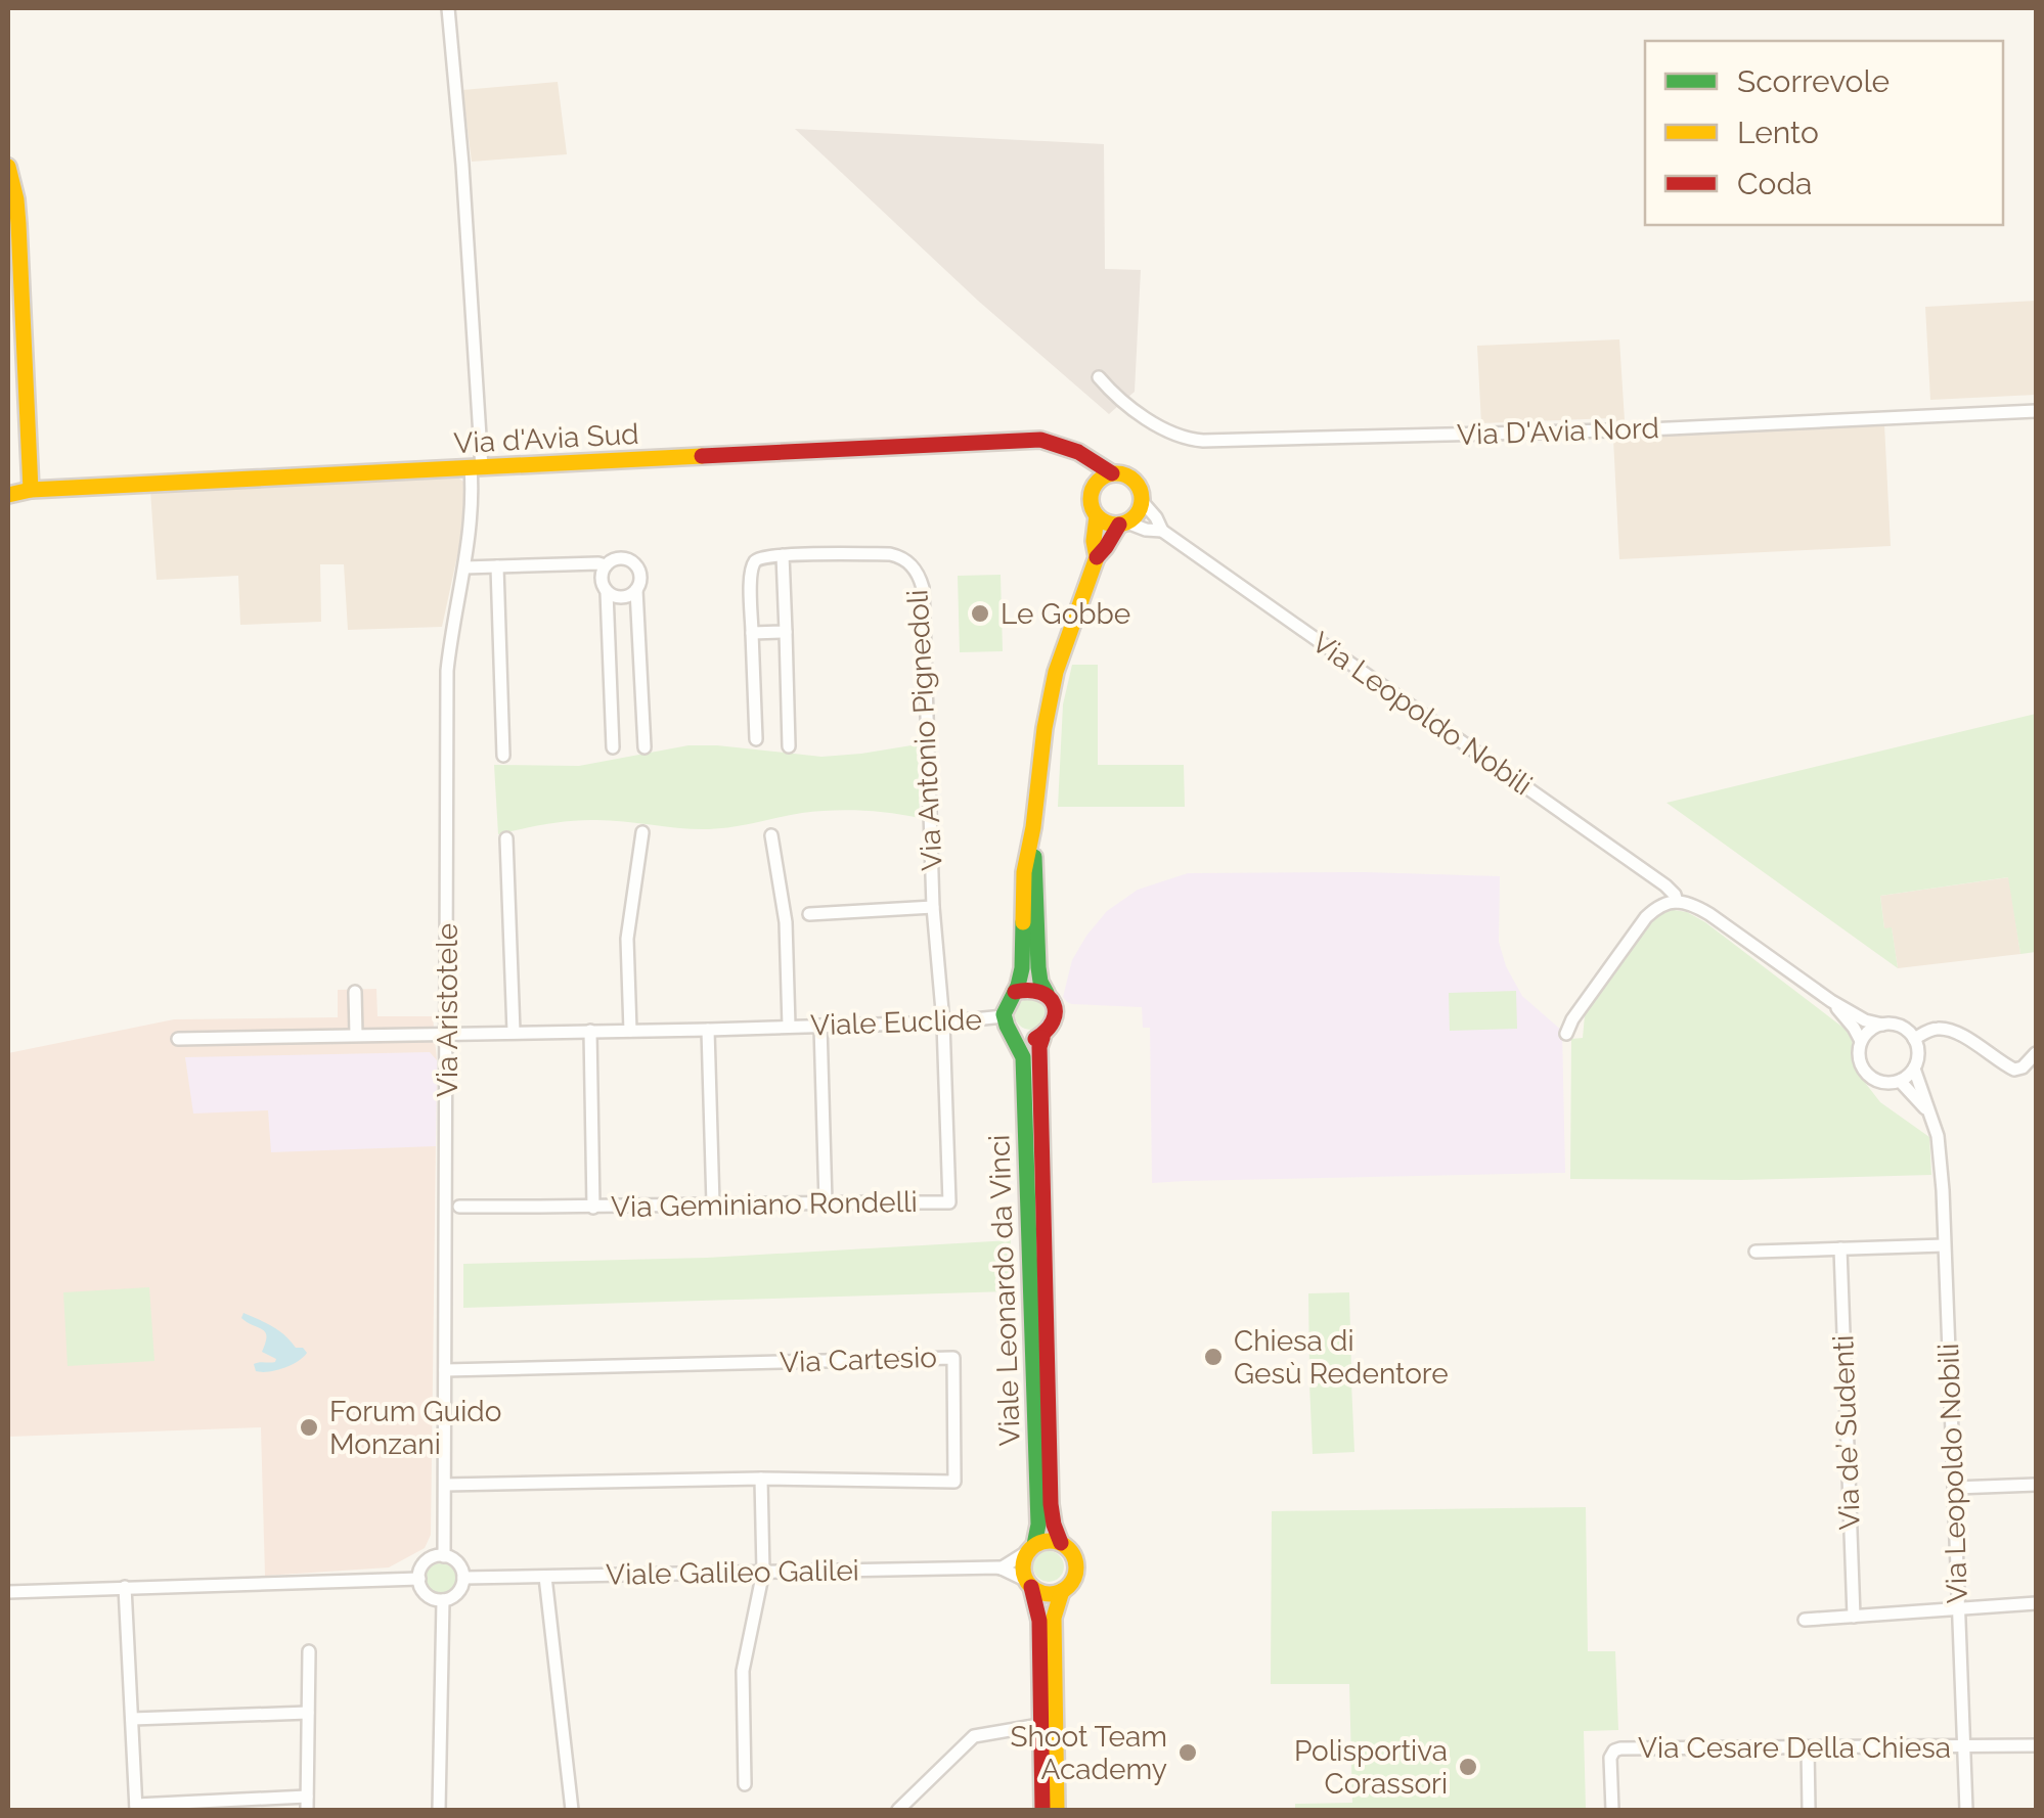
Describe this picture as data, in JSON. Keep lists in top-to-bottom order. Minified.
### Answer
{"streets":{"main road":["Via d'Avia Sud","Viale Leonardo da Vinci"],"street":["Via D'Avia Nord","Via Leopoldo Nobili","Via Antonio Pignedoli","Via Aristotele","Viale Euclide","Via Geminiano Rondelli","Via Cartesio","Via de’ Sudenti","Viale Galileo Galilei","Via Cesare Della Chiesa"]},"crossings":[["Via d'Avia Sud","Via Leopoldo Nobili"],["Via d'Avia Sud","Via Aristotele"],["Via Leopoldo Nobili","Via Cesare Della Chiesa"],["Via Antonio Pignedoli","Viale Euclide"],["Via Antonio Pignedoli","Via Geminiano Rondelli"],["Via Aristotele","Viale Euclide"],["Via Aristotele","Via Cartesio"],["Via Aristotele","Viale Galileo Galilei"],["Viale Euclide","Via Geminiano Rondelli"],["Viale Euclide","Viale Leonardo da Vinci"]],"places":["Le Gobbe","Chiesa di Gesù Redentore","Forum Guido Monzani","Shoot Team Academy","Polisportiva Corassori"],"legend":["Scorrevole","Lento","Coda"]}
